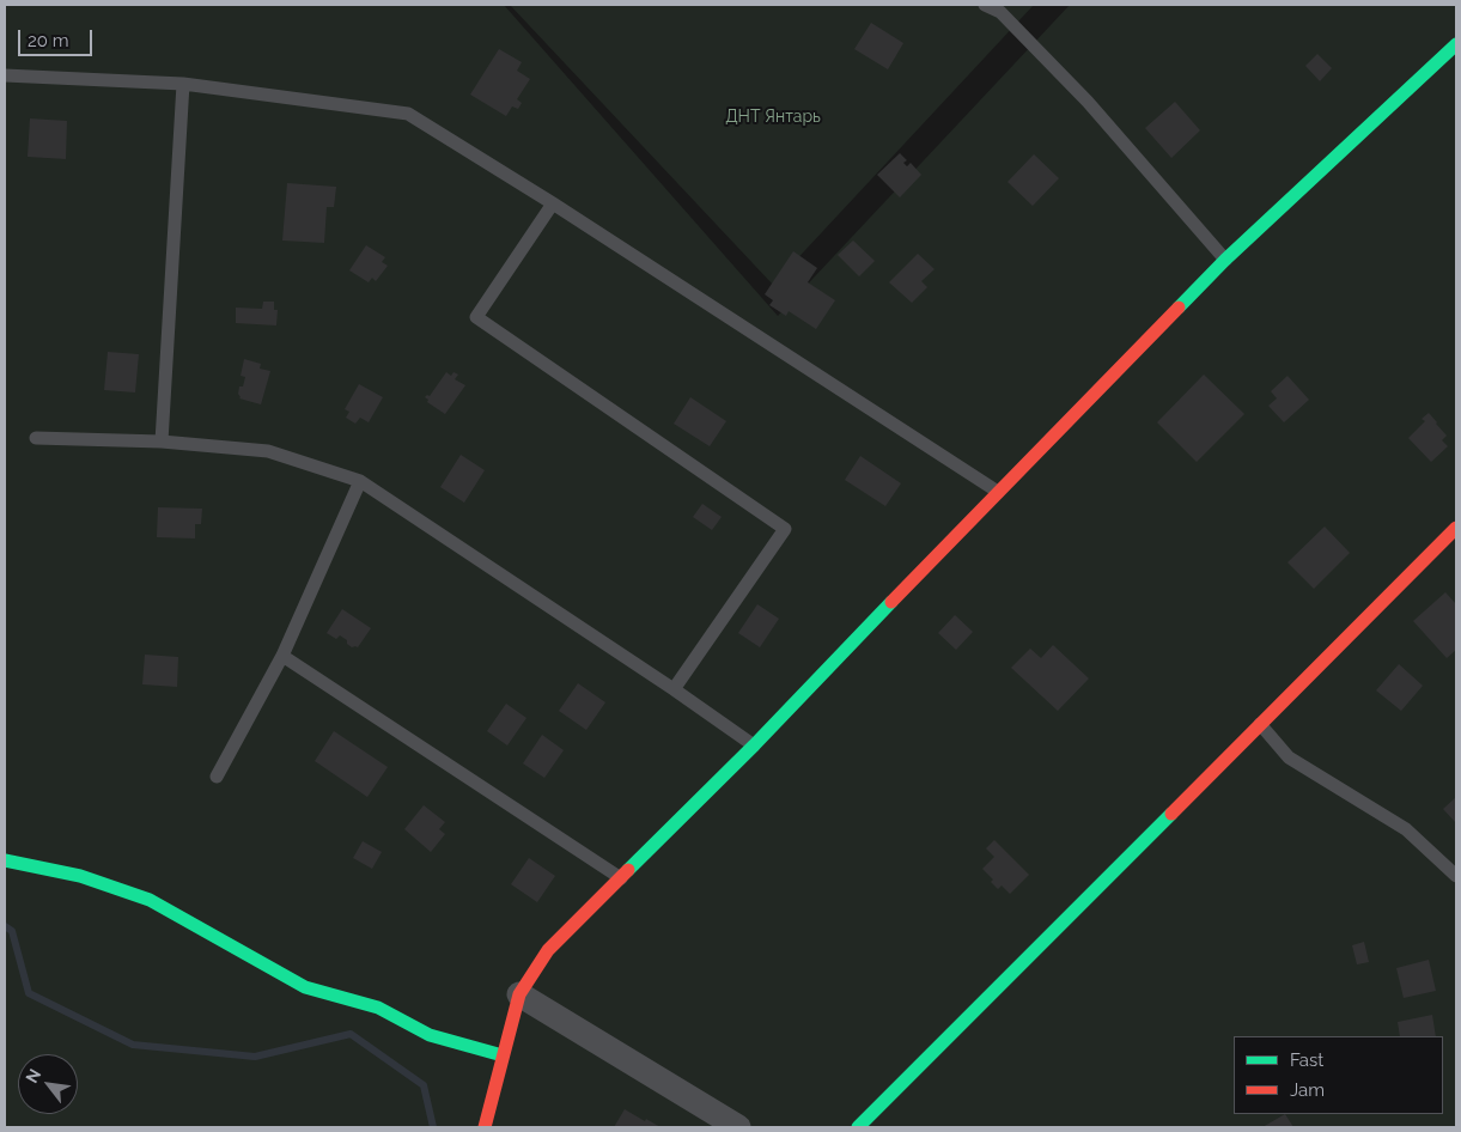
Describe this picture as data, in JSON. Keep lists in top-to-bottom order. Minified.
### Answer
{"parks":["ДНТ Янтарь"],"legend":["Fast","Jam"],"scale_bar":"20 m","north":"top left"}
